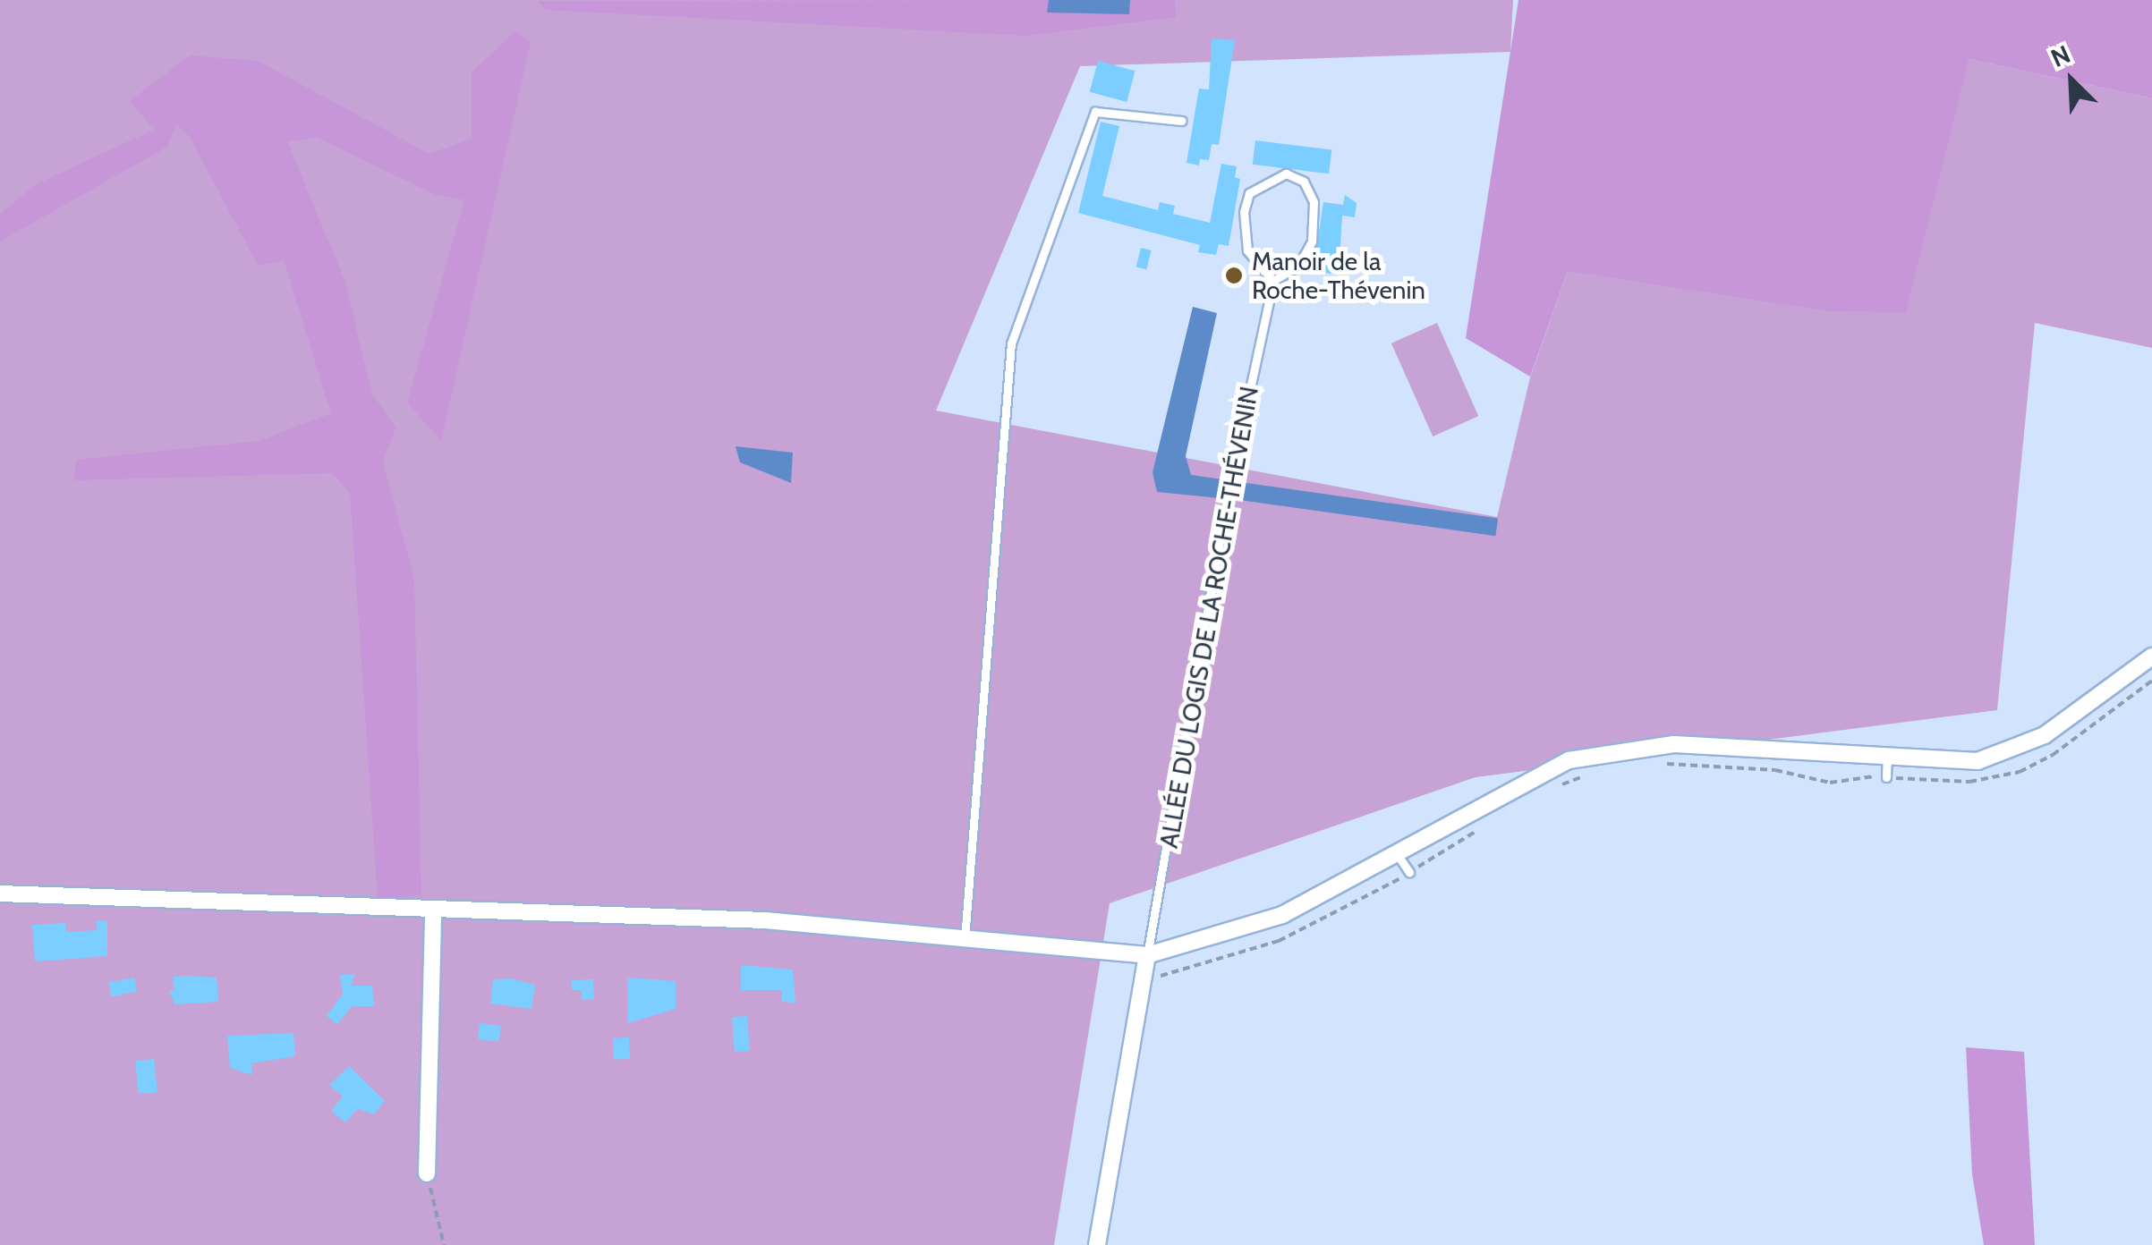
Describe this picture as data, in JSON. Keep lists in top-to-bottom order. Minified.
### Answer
{"streets":{"lane":["ALLÉE DU LOGIS DE LA ROCHE-THÉVENIN"]},"places":["Manoir de la Roche-Thévenin"],"north":"top left"}
